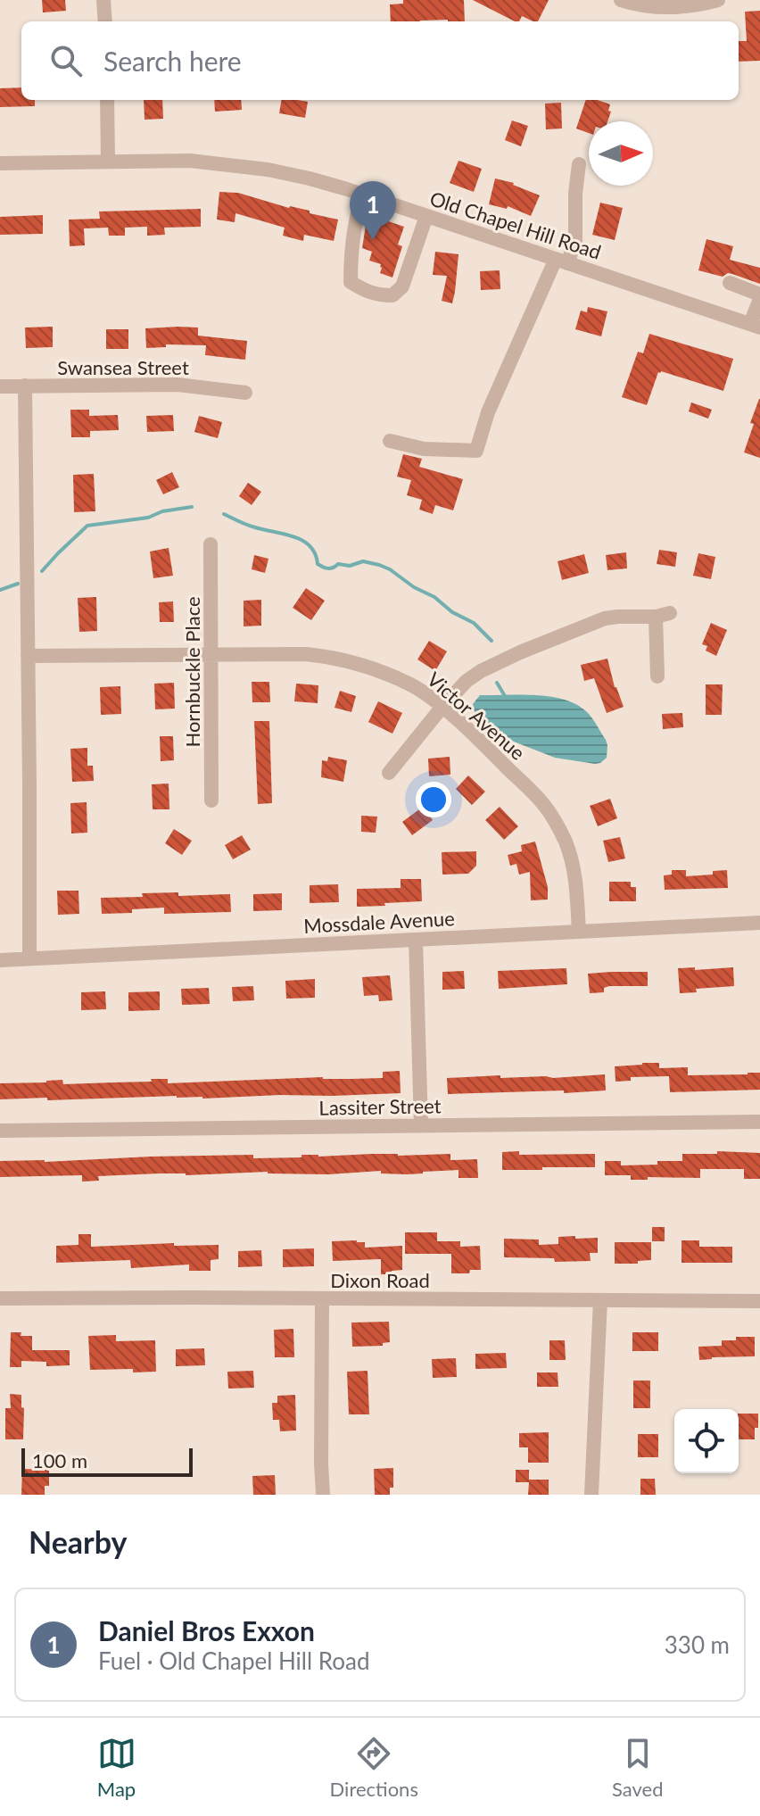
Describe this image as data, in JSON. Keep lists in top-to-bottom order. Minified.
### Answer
{"streets":{"street":["Old Chapel Hill Road","Swansea Street","Hornbuckle Place","Victor Avenue","Mossdale Avenue","Lassiter Street","Dixon Road"]},"crossings":[["Hornbuckle Place","Victor Avenue"],["Victor Avenue","Mossdale Avenue"]],"scale_bar":"100 m","north":"right","page":{"search":"Search here","pins":"1","scale":"100 m","heading":"Nearby","list":[{"mark":"1","name":"Daniel Bros Exxon","note":"Fuel · Old Chapel Hill Road","value":"330 m"}],"nav":["Map","Directions","Saved"]}}
